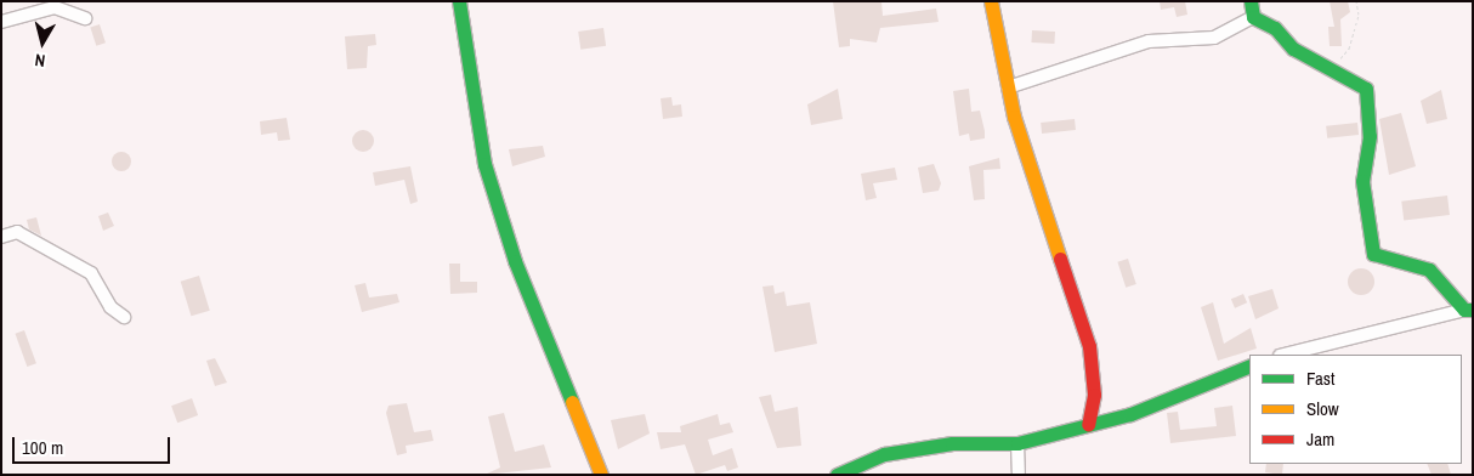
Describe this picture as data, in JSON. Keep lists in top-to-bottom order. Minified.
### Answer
{"legend":["Fast","Slow","Jam"],"scale_bar":"100 m","north":"bottom"}
